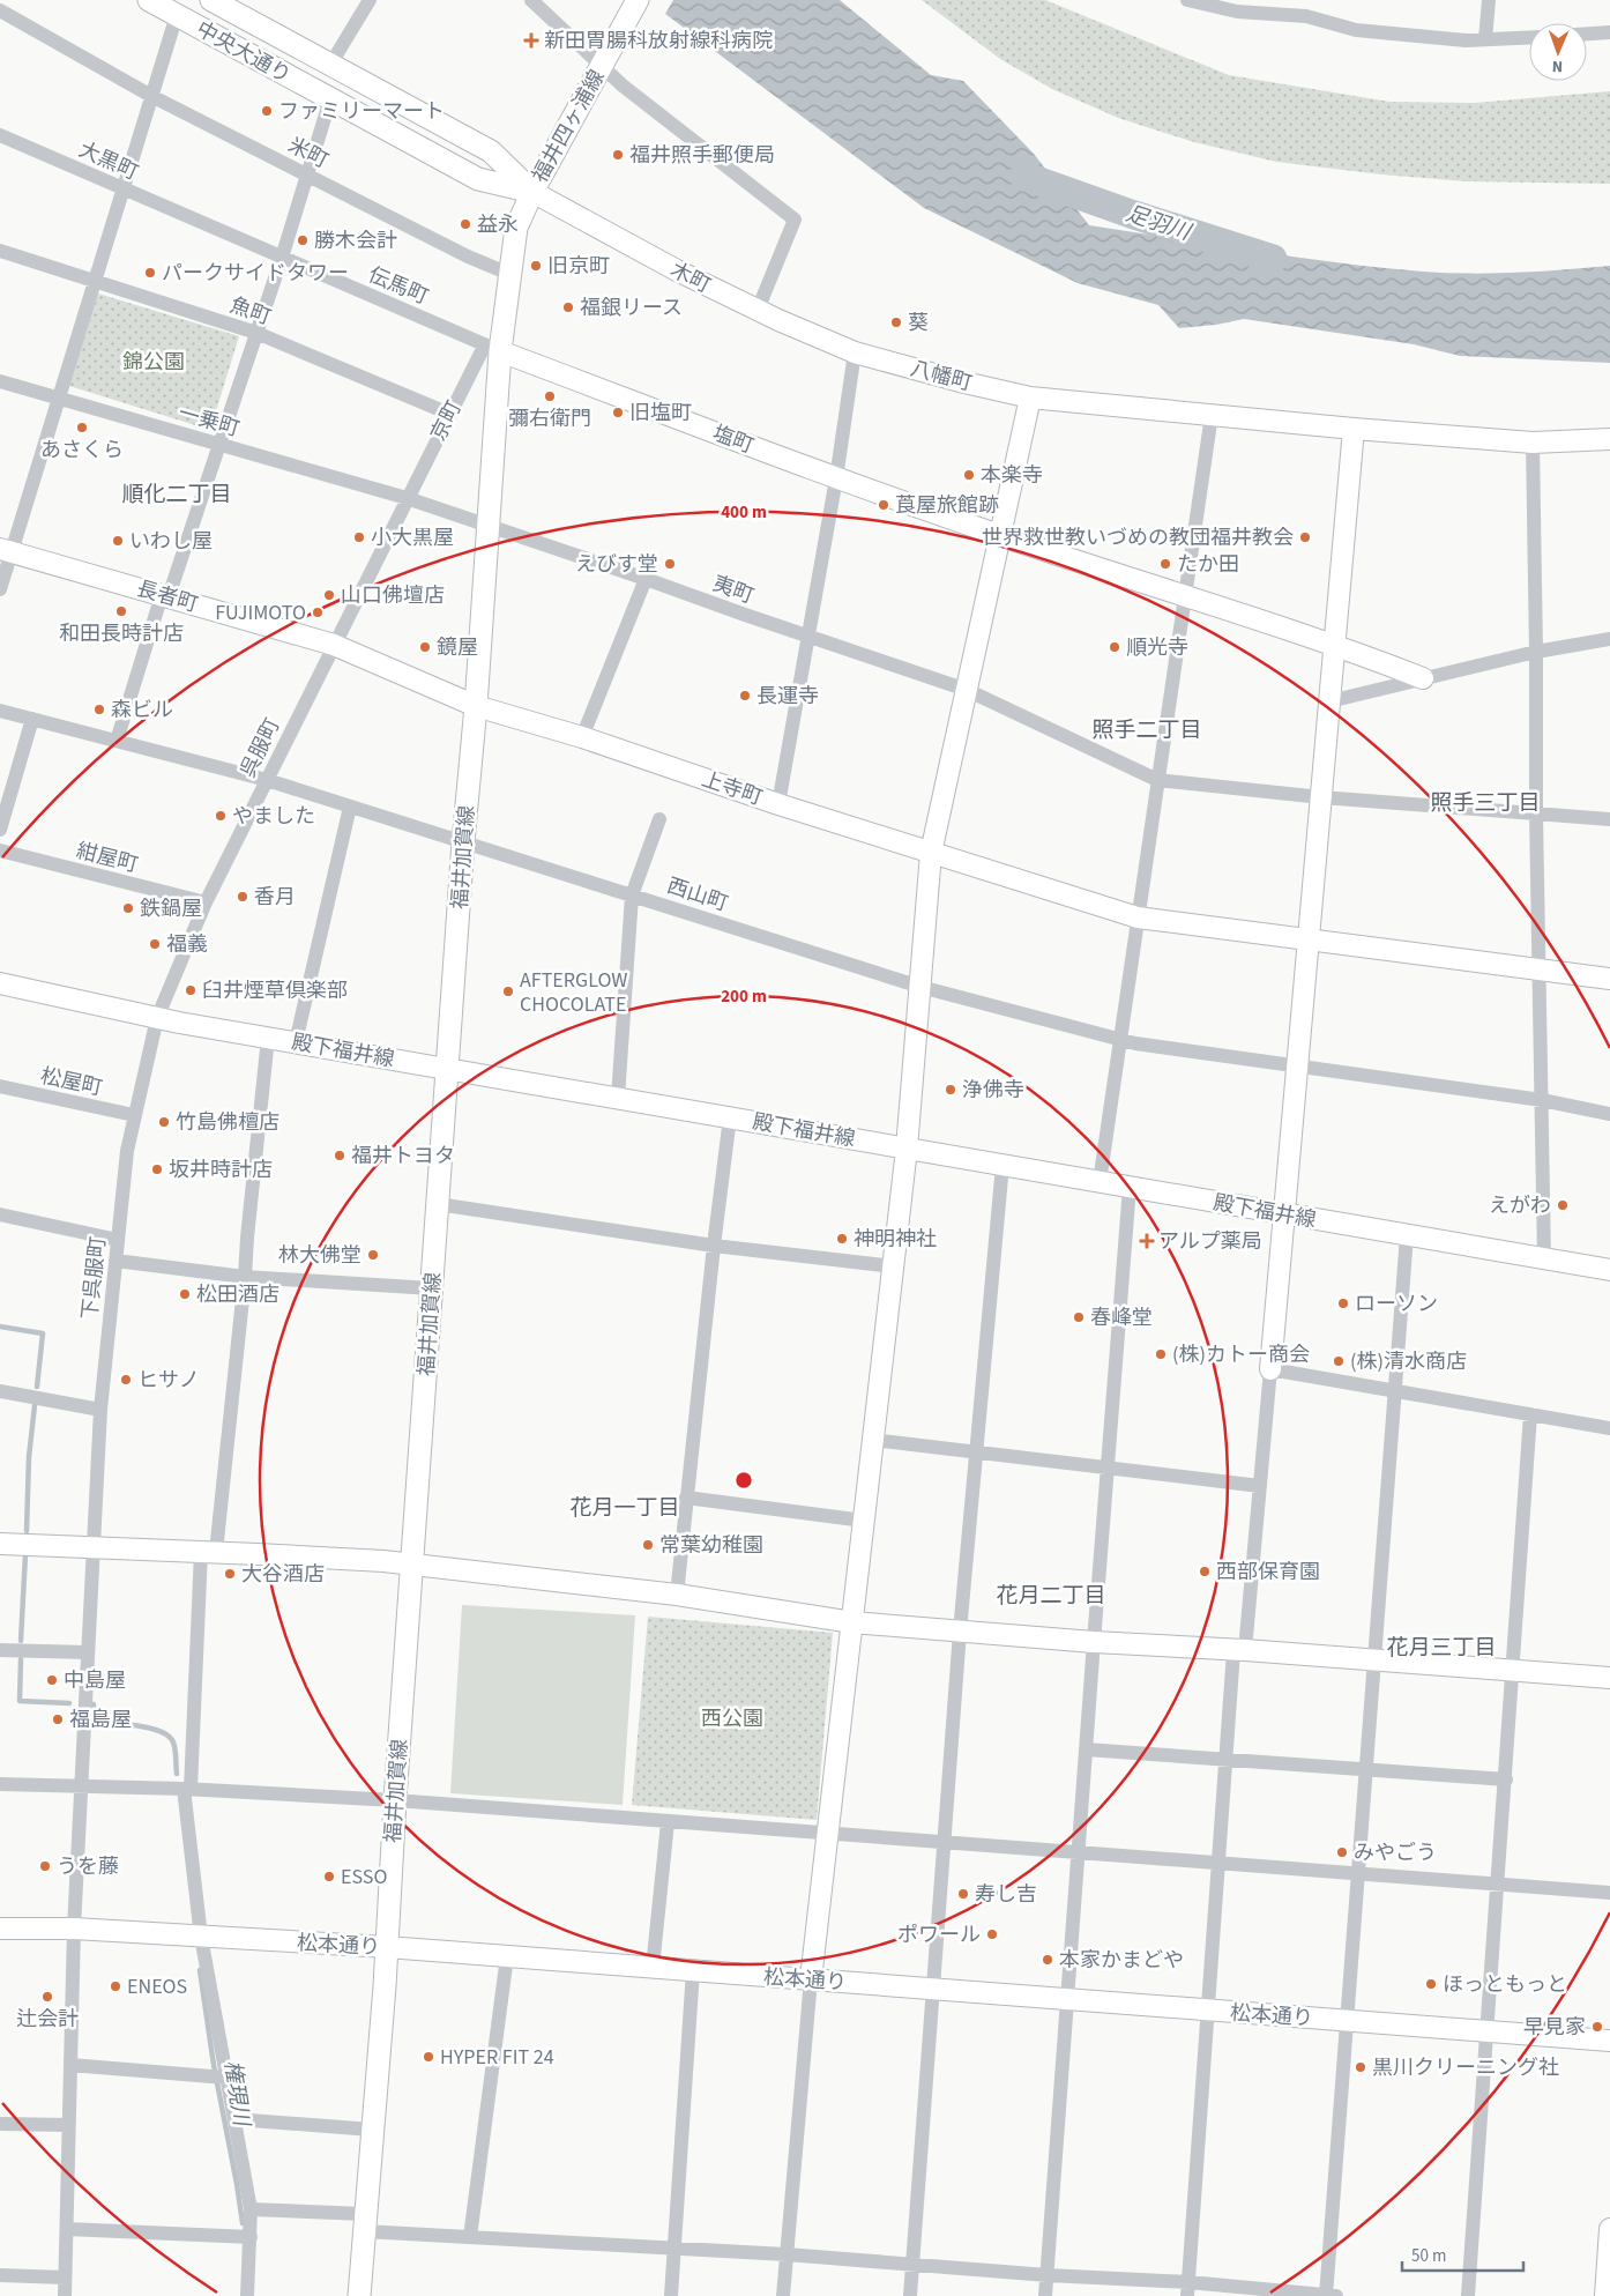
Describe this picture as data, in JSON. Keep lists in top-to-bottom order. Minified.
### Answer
{"streets":{"main road":["中央大通り","福井四ヶ浦線","京町","福井加賀線"],"street":["米町","大黒町","木町","伝馬町","魚町","八幡町","一乗町","塩町","夷町","長者町","呉服町","上寺町","紺屋町","西山町","殿下福井線","松屋町","下呉服町","松本通り"]},"crossings":[["中央大通り","福井四ヶ浦線"],["中央大通り","木町"],["中央大通り","京町"],["福井四ヶ浦線","木町"],["福井四ヶ浦線","京町"],["米町","京町"],["大黒町","伝馬町"],["木町","八幡町"],["木町","京町"],["伝馬町","京町"],["伝馬町","塩町"],["伝馬町","福井加賀線"],["魚町","京町"],["一乗町","京町"],["一乗町","夷町"],["一乗町","呉服町"],["一乗町","福井加賀線"],["京町","塩町"],["京町","呉服町"],["京町","福井加賀線"],["塩町","福井加賀線"],["夷町","福井加賀線"],["長者町","呉服町"],["長者町","上寺町"],["呉服町","上寺町"],["呉服町","紺屋町"],["呉服町","西山町"],["呉服町","殿下福井線"],["呉服町","松屋町"],["呉服町","下呉服町"],["上寺町","福井加賀線"],["福井加賀線","西山町"],["福井加賀線","殿下福井線"],["福井加賀線","松本通り"],["松屋町","下呉服町"],["下呉服町","松本通り"]],"districts":["順化二丁目","照手二丁目","照手三丁目","花月一丁目","花月二丁目","花月三丁目"],"water":["足羽川","権現川"],"parks":["錦公園","西公園"],"places":{"health":["新田胃腸科放射線科病院","アルプ薬局"],"other":["ファミリーマート","福井照手郵便局","益永","勝木会計","旧京町","パークサイドタワー","福銀リース","葵","彌右衛門","旧塩町","あさくら","本楽寺","莨屋旅館跡","小大黒屋","世界救世教いづめの教団福井教会","いわし屋","えびす堂","たか田","山口佛壇店","和田長時計店","FUJIMOTO","鏡屋","順光寺","長運寺","森ビル","やました","香月","鉄鍋屋","福義","臼井煙草倶楽部","AFTERGLOW CHOCOLATE","浄佛寺","竹島佛檀店","福井トヨタ","坂井時計店","えがわ","神明神社","林大佛堂","松田酒店","ローソン","春峰堂","(株)カトー商会","(株)清水商店","ヒサノ","常葉幼稚園","西部保育園","大谷酒店","中島屋","福島屋","みやごう","うを藤","ESSO","寿し吉","ポワール","本家かまどや","ほっともっと","ENEOS","辻会計","早見家","HYPER FIT 24","黒川クリーニング社"]},"scale_bar":"50 m","north":"bottom","rings":["400 m","200 m"]}
